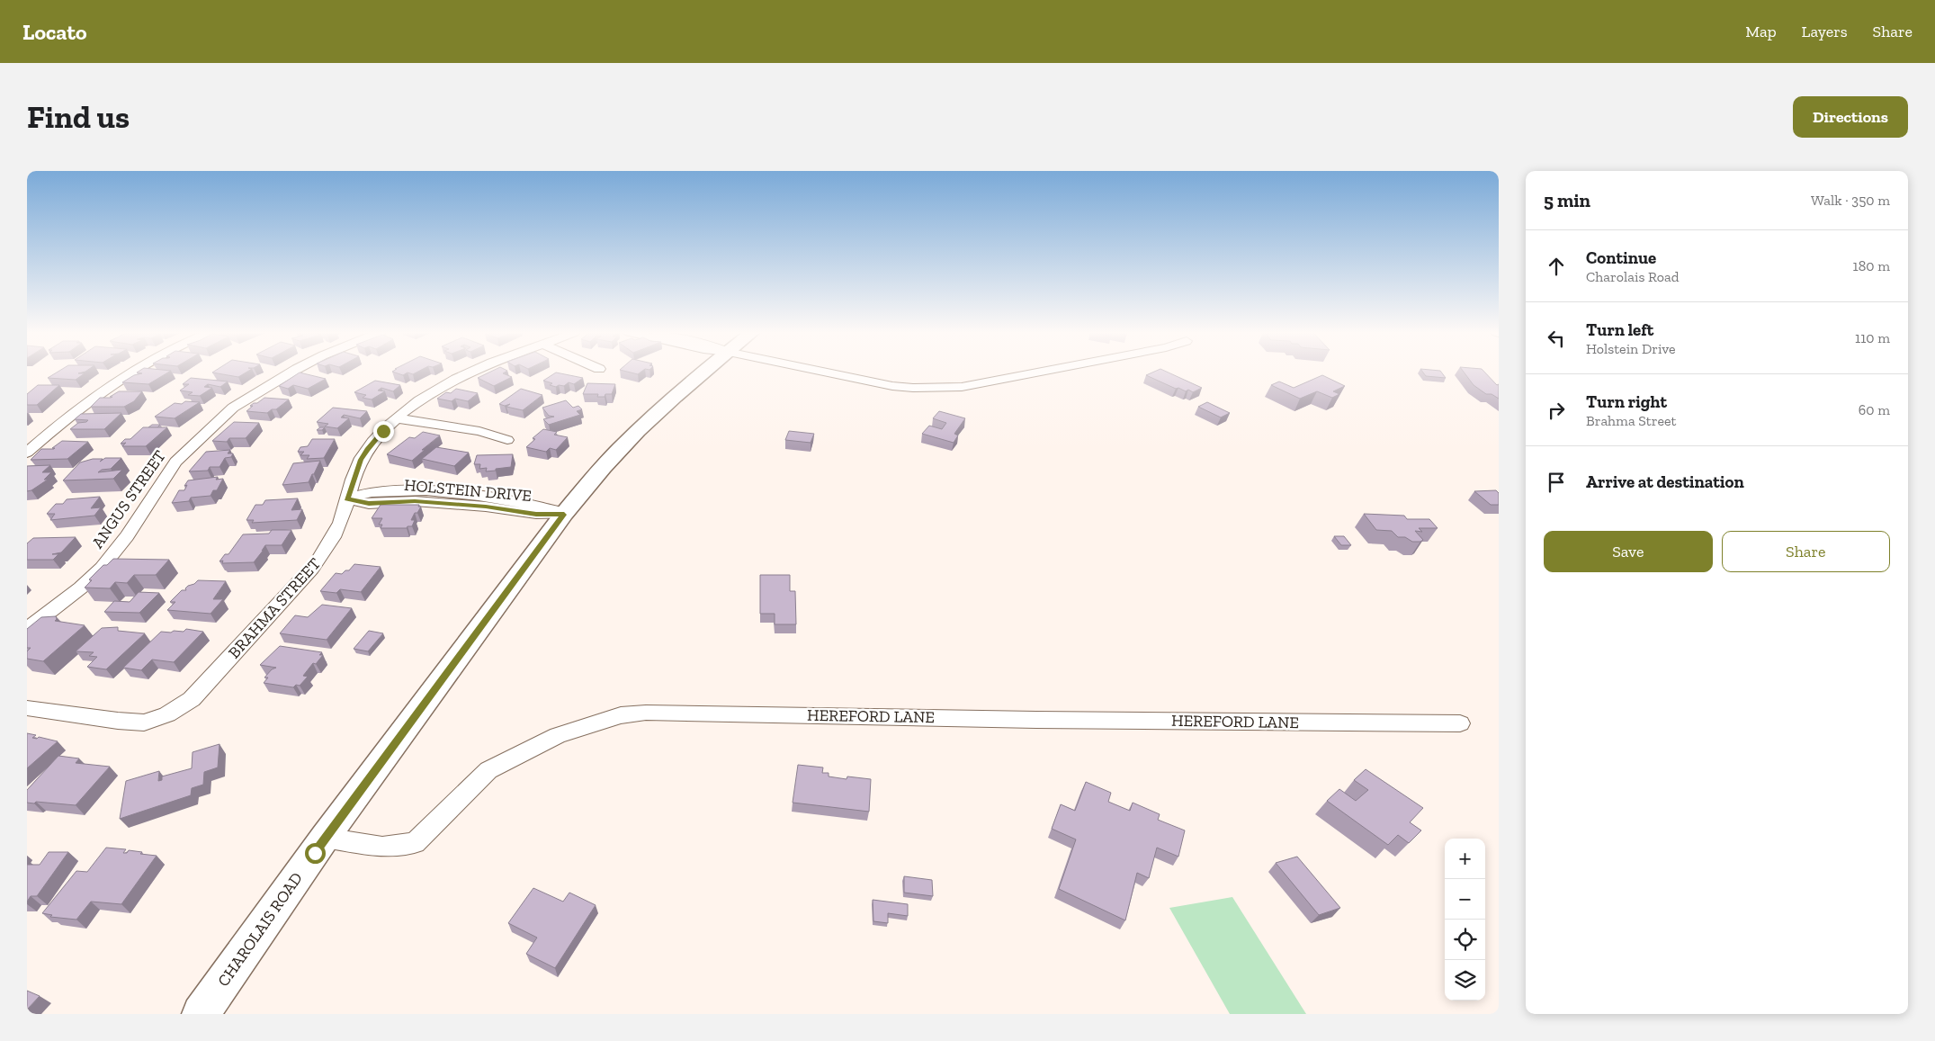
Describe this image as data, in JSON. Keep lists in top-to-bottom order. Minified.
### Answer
{"streets":{"street":["HOLSTEIN DRIVE","ANGUS STREET","BRAHMA STREET","HEREFORD LANE","CHAROLAIS ROAD"]},"crossings":[["HOLSTEIN DRIVE","BRAHMA STREET"],["HOLSTEIN DRIVE","CHAROLAIS ROAD"],["HEREFORD LANE","CHAROLAIS ROAD"]],"page":{"header":"Locato","nav":["Map","Layers","Share"],"buttons":["Directions",["Save","Share"]],"title":"Find us","heading":["5 min","Walk · 350 m"],"list":[["Continue","Charolais Road","180 m"],["Turn left","Holstein Drive","110 m"],["Turn right","Brahma Street","60 m"],"Arrive at destination"],"map_buttons":["+","−"]}}
